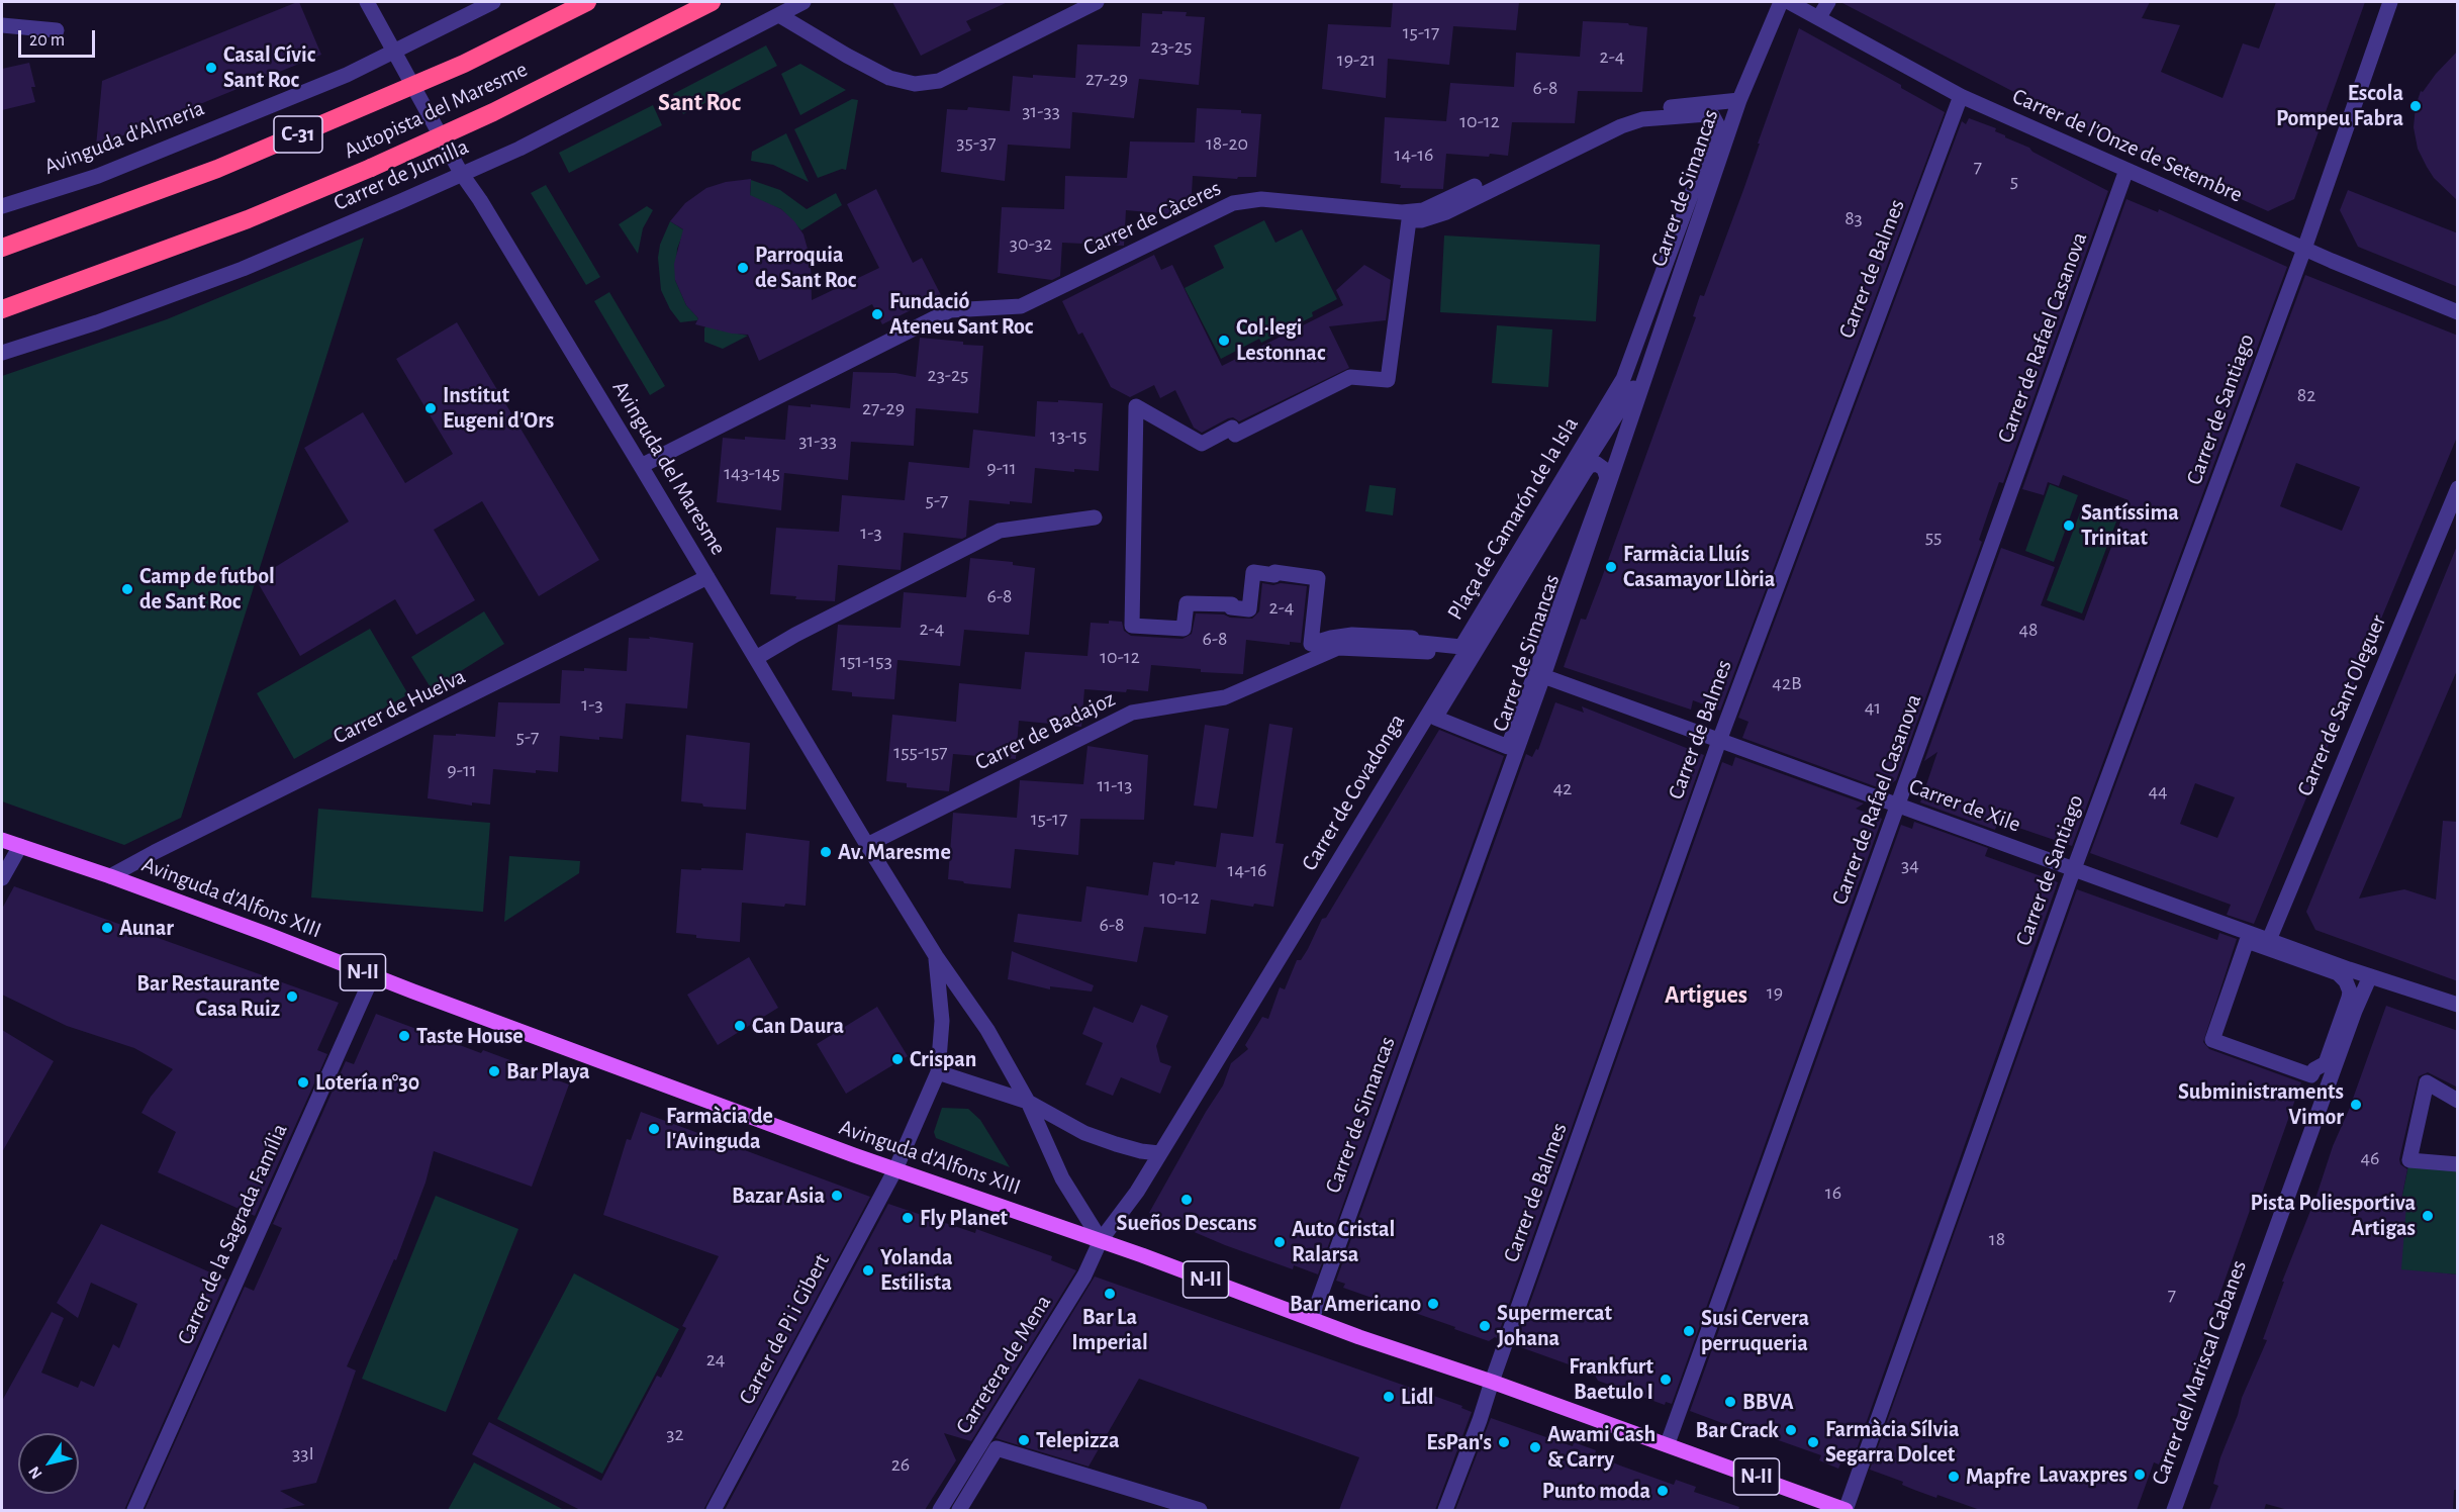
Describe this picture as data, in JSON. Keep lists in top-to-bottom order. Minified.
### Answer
{"streets":{"highway":["Autopista del Maresme","C-31"],"main road":["Avinguda d'Alfons XIII","N-II"],"street":["Avinguda d'Almeria","Carrer de l'Onze de Setembre","Carrer de Jumilla","Carrer de Simancas","Carrer de Càceres","Carrer de Balmes","Carrer de Rafael Casanova","Carrer de Santiago","Avinguda del Maresme","Plaça de Camarón de la Isla","Carrer de Sant Oleguer","Carrer de Huelva","Carrer de Badajoz","Carrer de Covadonga","Carrer de Xile","Carrer de la Sagrada Família","Carrer de Pi i Gibert","Carretera de Mena","Carrer del Mariscal Cabanes"]},"crossings":[["Avinguda d'Almeria","Avinguda del Maresme"],["Carrer de l'Onze de Setembre","Carrer de Balmes"],["Carrer de l'Onze de Setembre","Carrer de Rafael Casanova"],["Carrer de l'Onze de Setembre","Carrer de Santiago"],["Carrer de Jumilla","Avinguda del Maresme"],["Carrer de Simancas","Carrer de Càceres"],["Carrer de Simancas","Carrer de Covadonga"],["Carrer de Simancas","Carrer de Xile"],["Carrer de Simancas","Avinguda d'Alfons XIII"],["Carrer de Càceres","Avinguda del Maresme"],["Carrer de Balmes","Carrer de Xile"],["Carrer de Balmes","Avinguda d'Alfons XIII"],["Carrer de Rafael Casanova","Carrer de Xile"],["Carrer de Rafael Casanova","Avinguda d'Alfons XIII"],["Carrer de Santiago","Carrer de Xile"],["Carrer de Santiago","Avinguda d'Alfons XIII"],["Avinguda del Maresme","Carrer de Huelva"],["Avinguda del Maresme","Carrer de Badajoz"],["Avinguda del Maresme","Carrer de Covadonga"],["Avinguda del Maresme","Avinguda d'Alfons XIII"],["Avinguda del Maresme","Carrer de Pi i Gibert"],["Avinguda del Maresme","Carretera de Mena"],["Carrer de Sant Oleguer","Carrer de Xile"],["Carrer de Huelva","Avinguda d'Alfons XIII"],["Carrer de Badajoz","Carrer de Covadonga"],["Carrer de Covadonga","Avinguda d'Alfons XIII"],["Carrer de Covadonga","Carretera de Mena"],["Carrer de Xile","Carrer del Mariscal Cabanes"],["Avinguda d'Alfons XIII","Carrer de la Sagrada Família"],["Avinguda d'Alfons XIII","Carrer de Pi i Gibert"],["Avinguda d'Alfons XIII","Carretera de Mena"]],"districts":["Sant Roc","Artigues"],"places":["Casal Cívic Sant Roc","Escola Pompeu Fabra","Parroquia de Sant Roc","Fundació Ateneu Sant Roc","Col·legi Lestonnac","Institut Eugeni d'Ors","Santíssima Trinitat","Farmàcia Lluís Casamayor Llòria","Camp de futbol de Sant Roc","Av. Maresme","Aunar","Bar Restaurante Casa Ruiz","Can Daura","Taste House","Crispan","Bar Playa","Lotería n°30","Subministraments Vimor","Farmàcia de l'Avinguda","Bazar Asia","Sueños Descans","Pista Poliesportiva Artigas","Fly Planet","Auto Cristal Ralarsa","Yolanda Estilista","Bar La Imperial","Bar Americano","Supermercat Johana","Susi Cervera perruqueria","Frankfurt Baetulo I","Lidl","BBVA","Bar Crack","Telepizza","EsPan's","Farmàcia Sílvia Segarra Dolcet","Awami Cash & Carry","Lavaxpres","Mapfre","Punto moda"],"house_numbers":["15-17","23-25","2-4","19-21","27-29","6-8","31-33","10-12","35-37","18-20","14-16","7","5","83","30-32","23-25","82","27-29","13-15","31-33","9-11","143-145","5-7","1-3","55","6-8","2-4","2-4","48","6-8","10-12","151-153","42B","1-3","41","5-7","155-157","9-11","11-13","42","44","15-17","34","14-16","10-12","6-8","19","46","16","18","7","24","32","33I","26"],"scale_bar":"20 m","north":"bottom left"}
